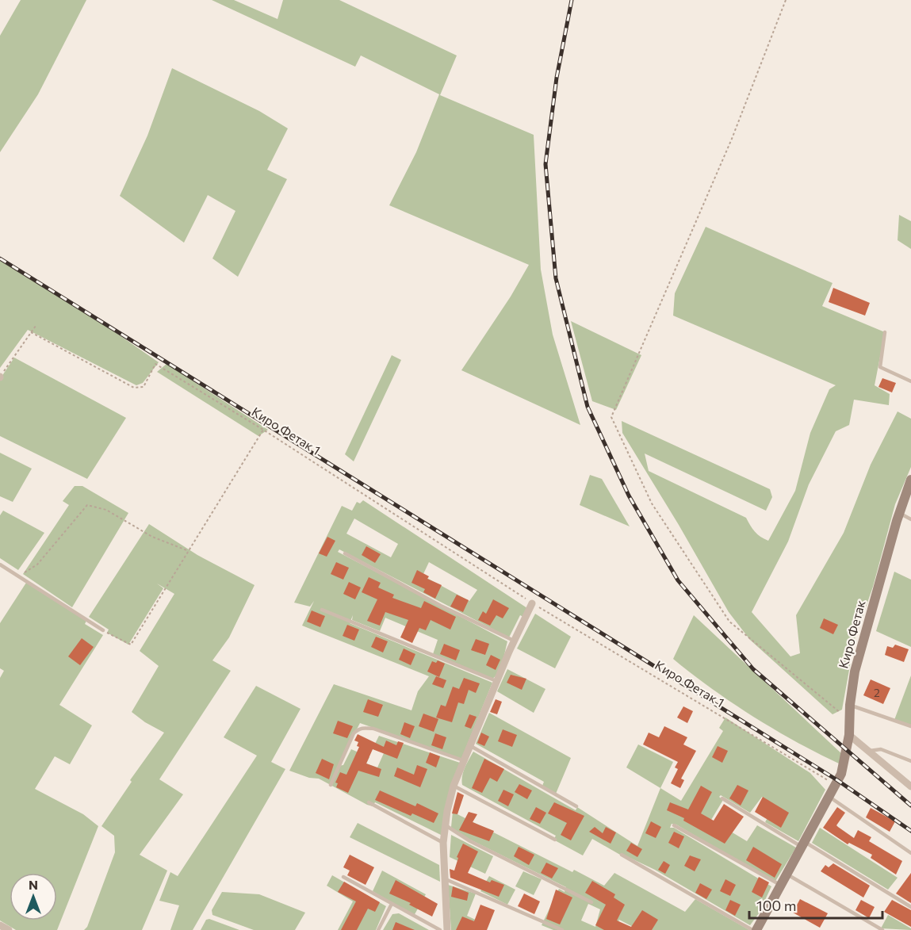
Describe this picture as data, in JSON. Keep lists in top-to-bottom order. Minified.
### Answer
{"streets":{"main road":["Киро Фетак"],"path":["Киро Фетак 1"]},"crossings":[["Киро Фетак 1","Киро Фетак"]],"house_numbers":["2"],"scale_bar":"100 m","north":"top"}
